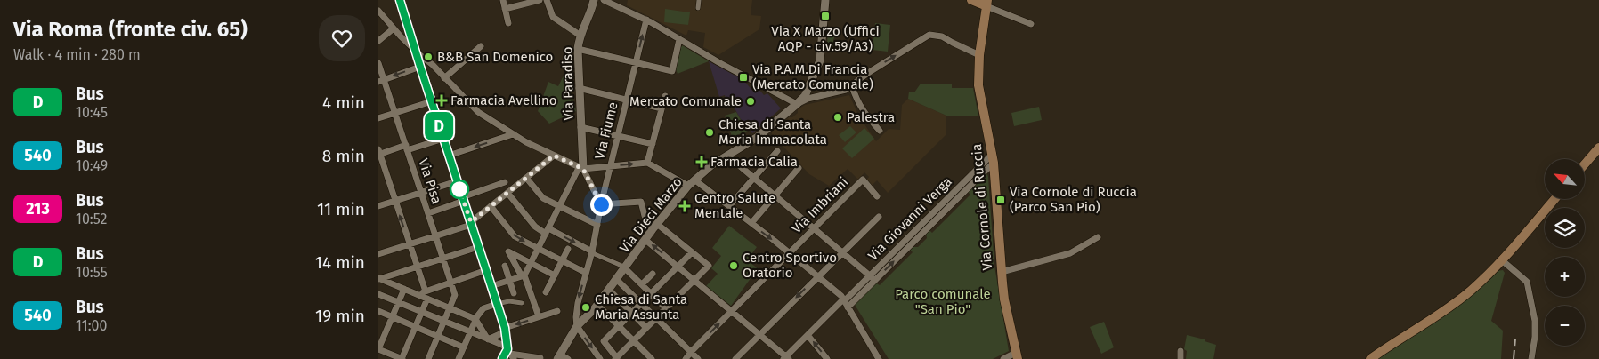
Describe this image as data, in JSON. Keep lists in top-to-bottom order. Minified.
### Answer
{"streets":{"main road":["Via Cornole di Ruccia"],"street":["Via Paradiso","Via Fiume","Via Pisa","Via Imbriani","Via Dieci Marzo","Via Giovanni Verga"]},"crossings":[["Via Fiume","Via Dieci Marzo"],["Via Cornole di Ruccia","Via Giovanni Verga"]],"parks":["Parco comunale \"San Pio\""],"places":{"transit":["Via X Marzo (Uffici AQP - civ.59/A3)","Via P.A.M.Di Francia (Mercato Comunale)","Via Cornole di Ruccia (Parco San Pio)"],"other":["B&B San Domenico","Mercato Comunale","Palestra","Chiesa di Santa Maria Immacolata","Centro Sportivo Oratorio","Chiesa di Santa Maria Assunta"],"health":["Farmacia Avellino","Farmacia Calia","Centro Salute Mentale"]},"lines":["bus line D"],"north":"top left","page":{"heading":["Via Roma (fronte civ. 65)","Walk · 4 min · 280 m"],"on_map":"D","list":[{"mark":"D","name":"Bus","note":"10:45","value":"4 min"},{"mark":"540","name":"Bus","note":"10:49","value":"8 min"},{"mark":"213","name":"Bus","note":"10:52","value":"11 min"},{"mark":"D","name":"Bus","note":"10:55","value":"14 min"},{"mark":"540","name":"Bus","note":"11:00","value":"19 min"}],"map_buttons":["+","−"]}}
